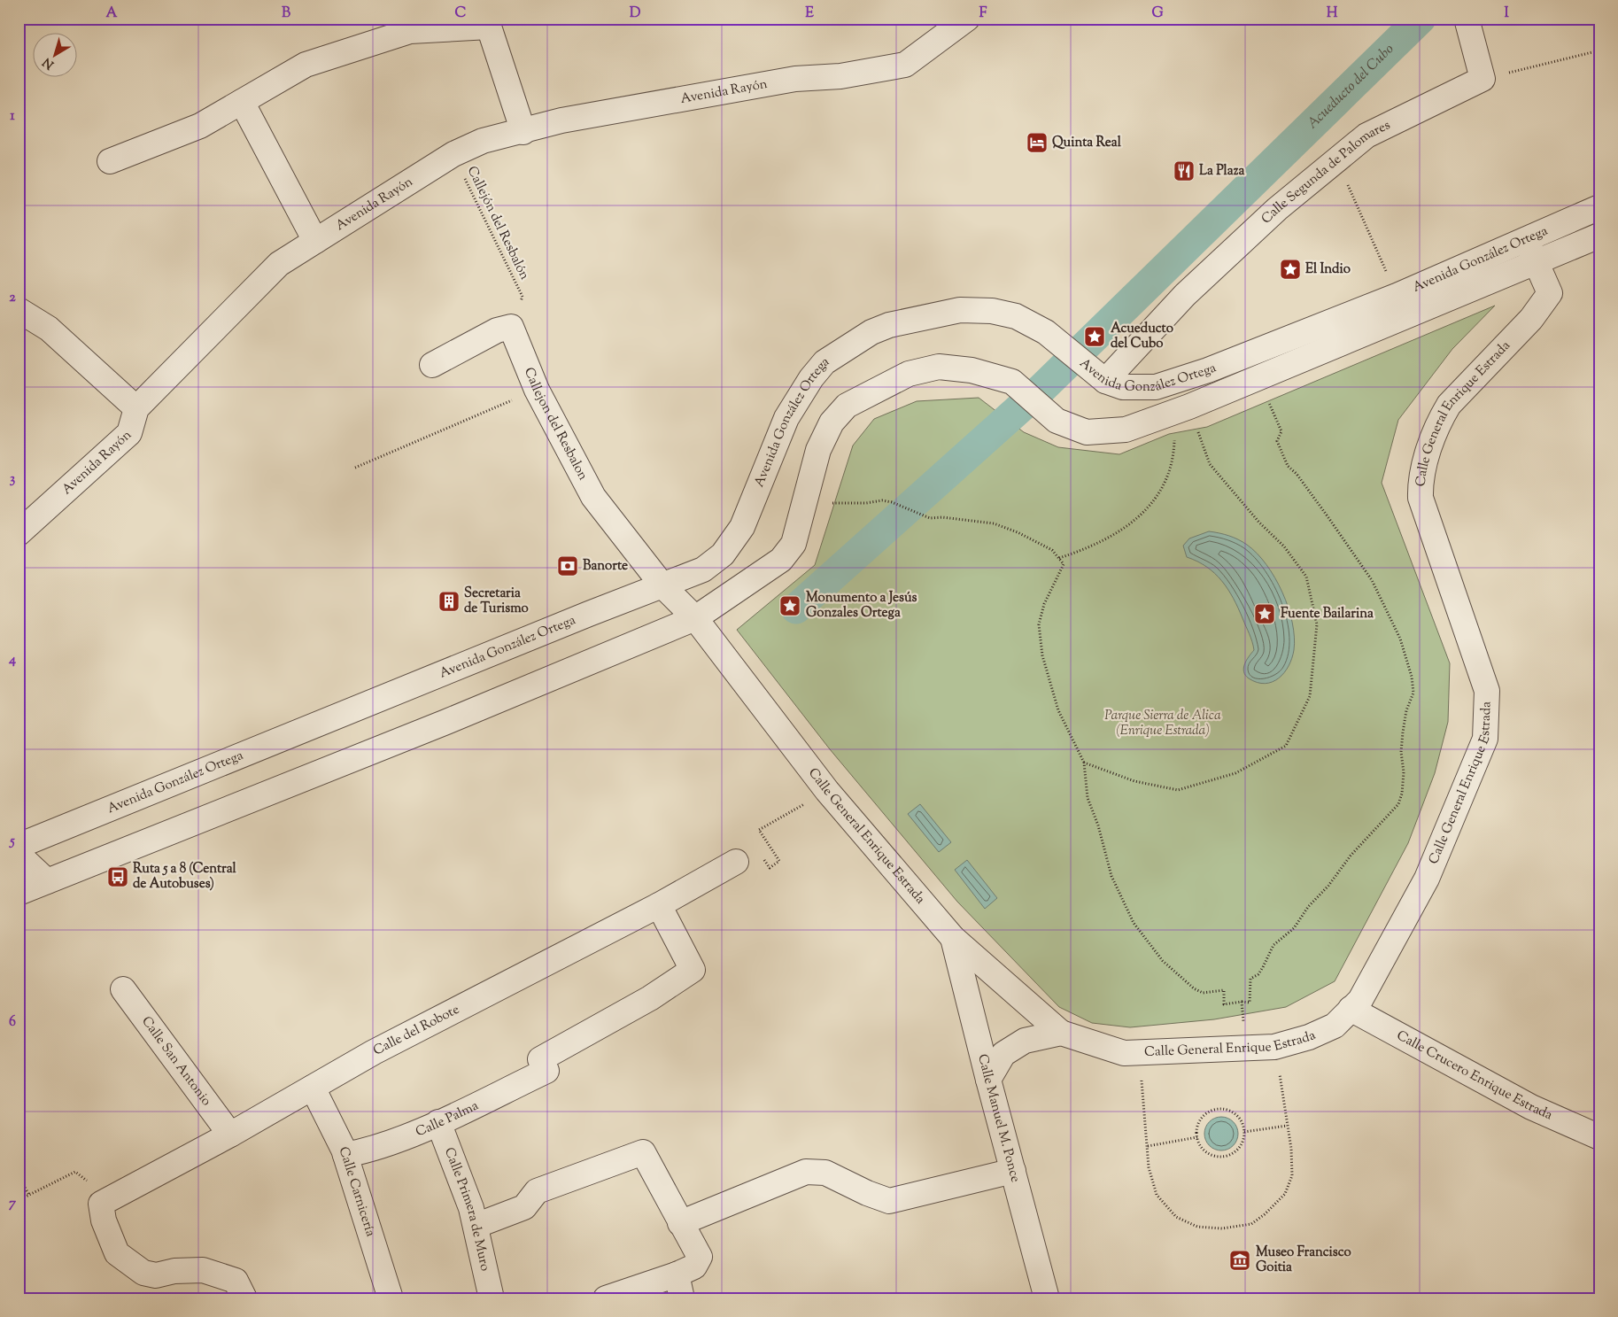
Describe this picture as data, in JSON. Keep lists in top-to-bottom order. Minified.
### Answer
{"streets":{"street":["Avenida Rayón","Calle Segunda de Palomares","Avenida González Ortega","Calle General Enrique Estrada","Callejon del Resbalon","Calle del Robote","Calle San Antonio","Calle Crucero Enrique Estrada","Calle Palma","Calle Manuel M. Ponce","Calle Carnicería","Calle Primera de Muro"],"path":["Callejón del Resbalón"]},"crossings":[["Avenida Rayón","Callejón del Resbalón"],["Calle Segunda de Palomares","Avenida González Ortega"],["Callejón del Resbalón","Callejon del Resbalon"],["Avenida González Ortega","Calle General Enrique Estrada"],["Avenida González Ortega","Callejon del Resbalon"],["Calle General Enrique Estrada","Callejon del Resbalon"],["Calle General Enrique Estrada","Calle Crucero Enrique Estrada"],["Calle General Enrique Estrada","Calle Manuel M. Ponce"],["Calle del Robote","Calle San Antonio"],["Calle del Robote","Calle Palma"],["Calle del Robote","Calle Carnicería"],["Calle Palma","Calle Carnicería"],["Calle Palma","Calle Primera de Muro"]],"water":["Acueducto del Cubo"],"parks":["Parque Sierra de Alica (Enrique Estrada)"],"places":{"hotel":["Quinta Real"],"restaurant":["La Plaza"],"place":["El Indio","Acueducto del Cubo","Monumento a Jesús Gonzales Ortega","Fuente Bailarina"],"bank":["Banorte"],"building":["Secretaria de Turismo"],"bus stop":["Ruta 5 a 8 (Central de Autobuses)"],"museum":["Museo Francisco Goitia"]},"north":"bottom left","grid":{"columns":["A","B","C","D","E","F","G","H","I"],"rows":["1","2","3","4","5","6","7"]}}
